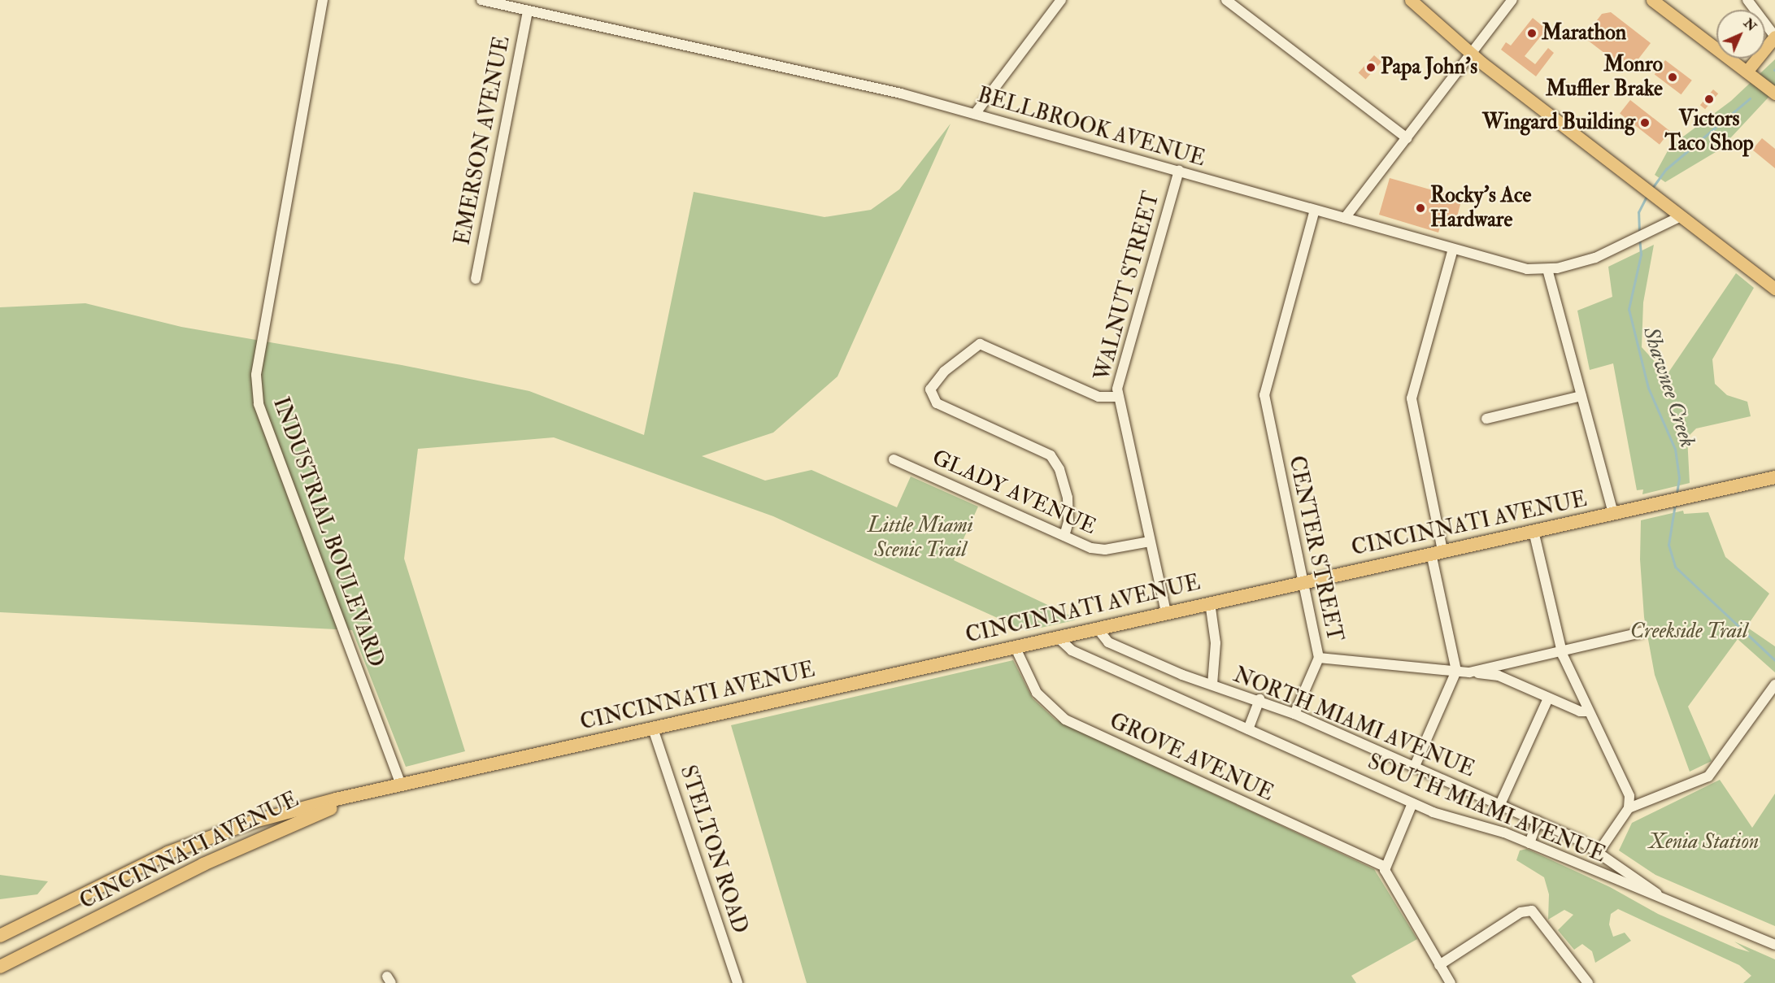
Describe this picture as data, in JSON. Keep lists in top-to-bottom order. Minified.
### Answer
{"streets":{"highway":["CINCINNATI AVENUE"],"street":["BELLBROOK AVENUE","EMERSON AVENUE","WALNUT STREET","GLADY AVENUE","INDUSTRIAL BOULEVARD","CENTER STREET","NORTH MIAMI AVENUE","GROVE AVENUE","SOUTH MIAMI AVENUE","STELTON ROAD"]},"crossings":[["BELLBROOK AVENUE","EMERSON AVENUE"],["BELLBROOK AVENUE","WALNUT STREET"],["BELLBROOK AVENUE","CENTER STREET"],["WALNUT STREET","GLADY AVENUE"],["WALNUT STREET","CINCINNATI AVENUE"],["CINCINNATI AVENUE","INDUSTRIAL BOULEVARD"],["CINCINNATI AVENUE","CENTER STREET"],["CINCINNATI AVENUE","NORTH MIAMI AVENUE"],["CINCINNATI AVENUE","GROVE AVENUE"],["CINCINNATI AVENUE","SOUTH MIAMI AVENUE"],["CINCINNATI AVENUE","STELTON ROAD"],["NORTH MIAMI AVENUE","SOUTH MIAMI AVENUE"]],"water":["Shawnee Creek"],"parks":["Little Miami Scenic Trail","Creekside Trail","Xenia Station"],"places":["Marathon","Papa John's","Monro Muffler Brake","Victors Taco Shop","Wingard Building","Rocky's Ace Hardware"],"north":"top right"}
